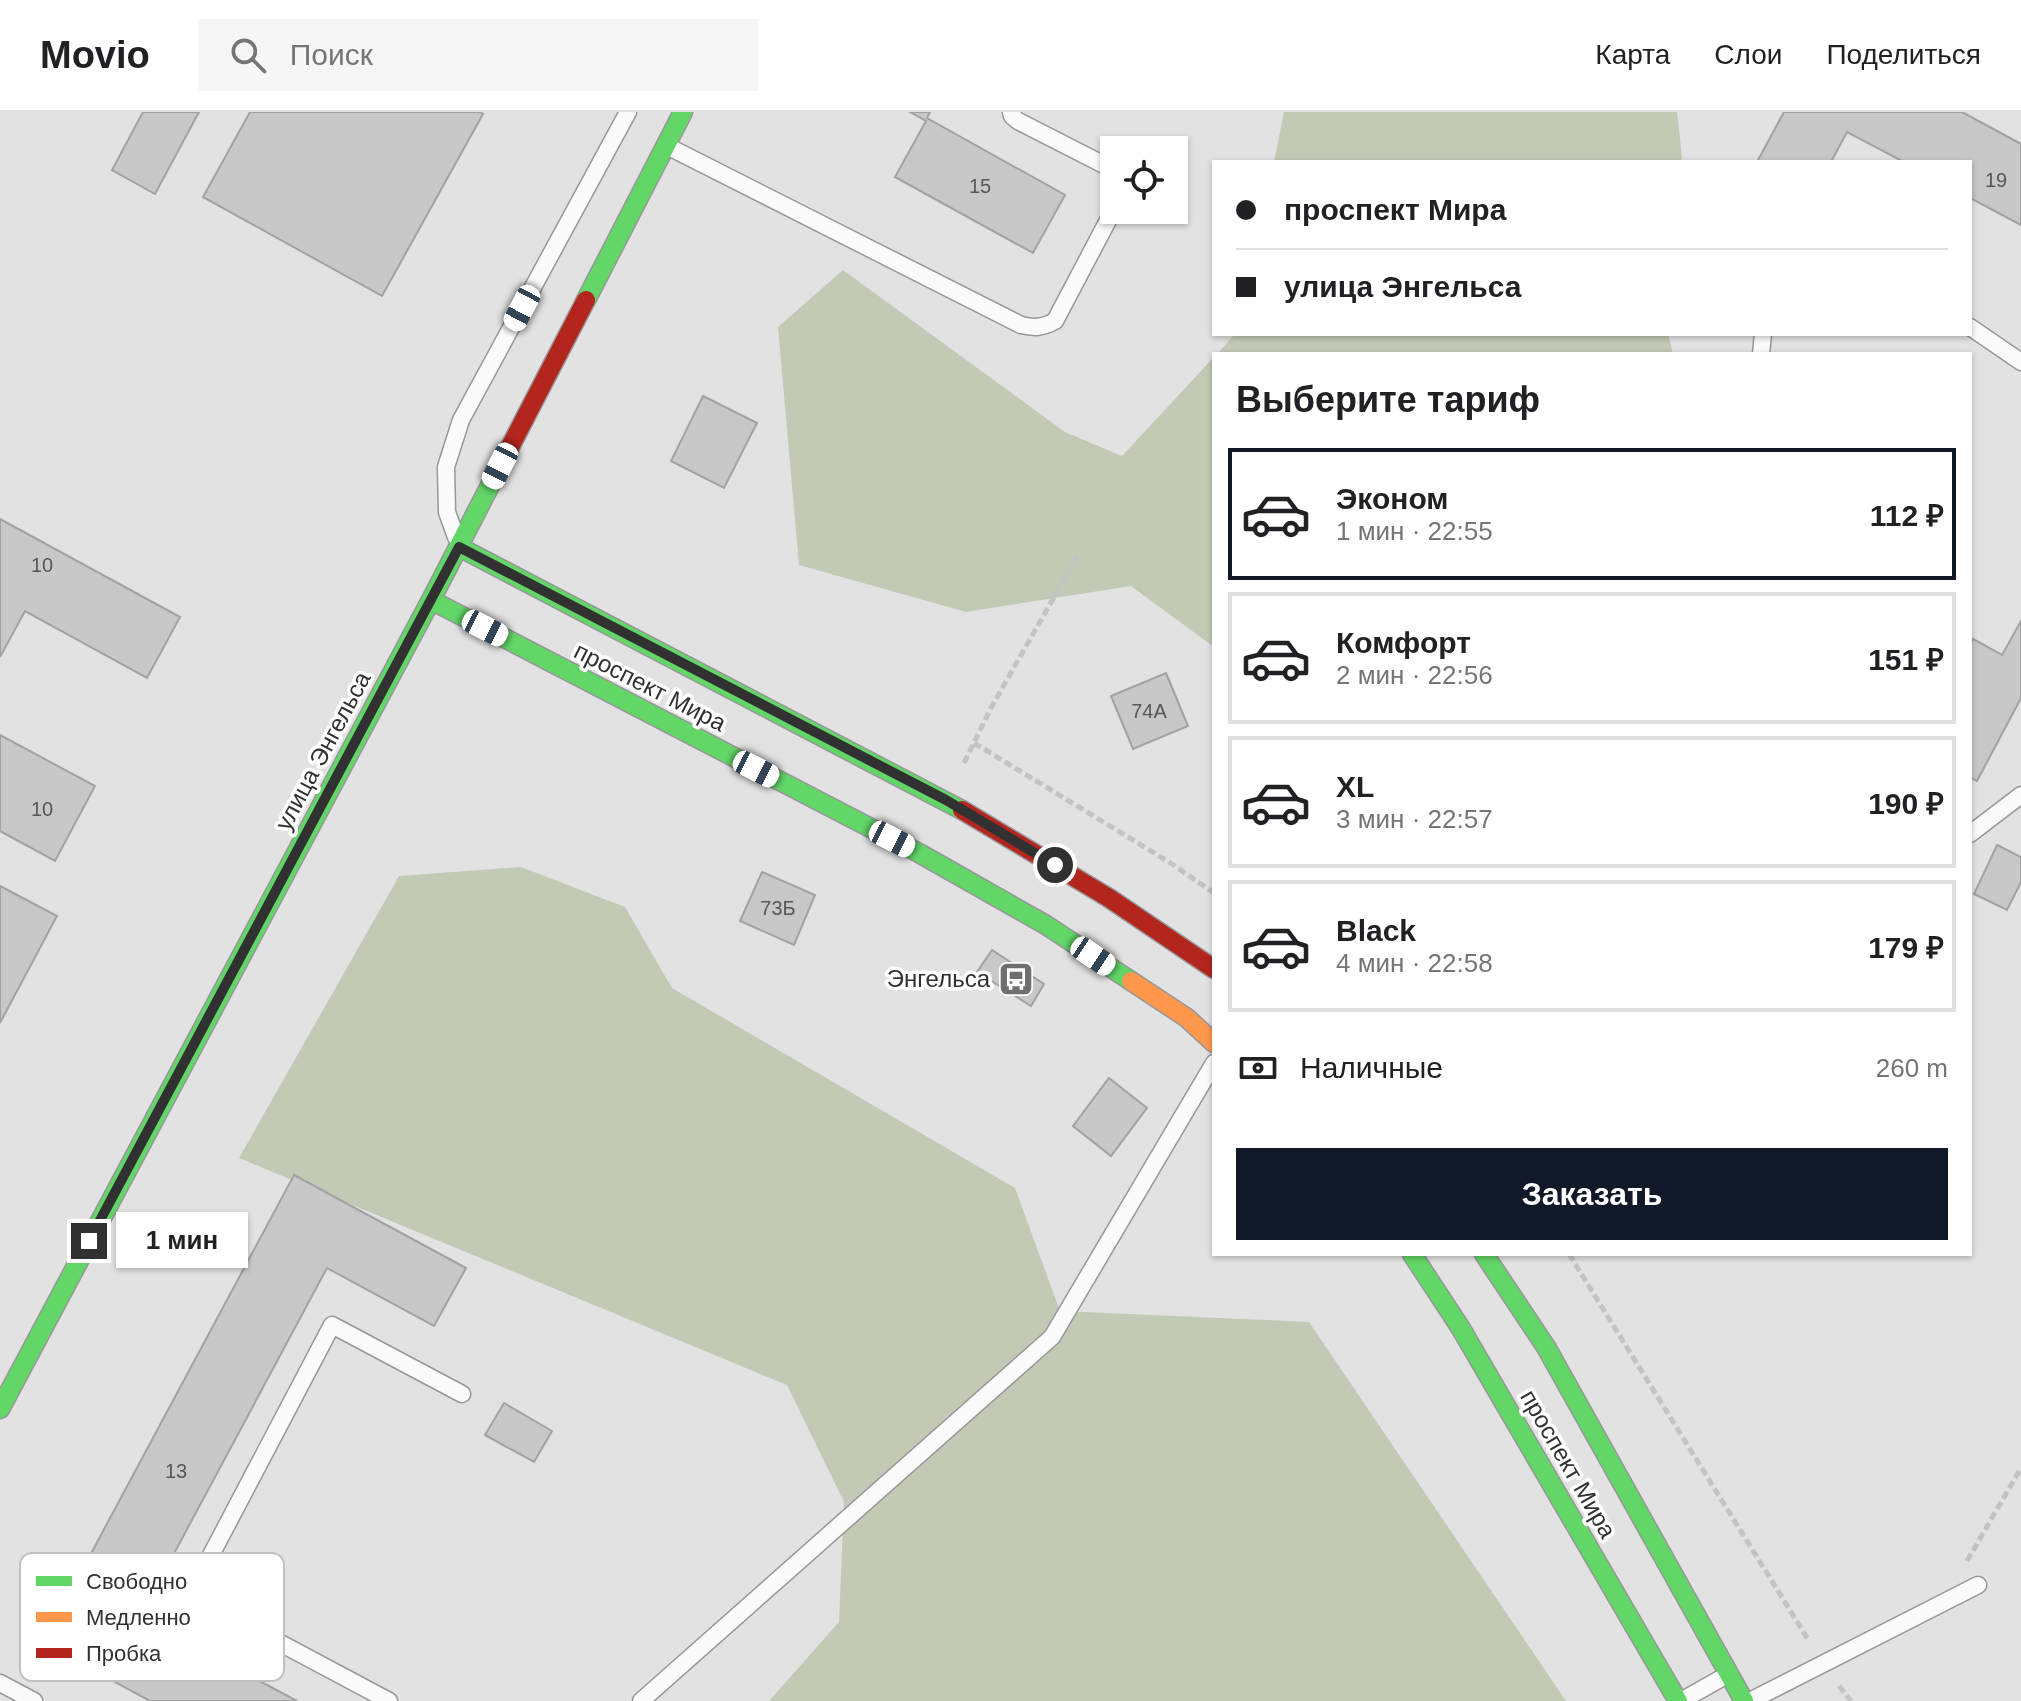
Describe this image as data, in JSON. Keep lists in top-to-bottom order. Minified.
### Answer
{"streets":{"street":["проспект Мира","улица Энгельса"]},"crossings":[["проспект Мира","улица Энгельса"]],"places":{"bus stop":["Энгельса"]},"house_numbers":["19","15","10","74А","10","73Б","13"],"legend":["Свободно","Медленно","Пробка"],"page":{"header":"Movio","search":"Поиск","nav":["Карта","Слои","Поделиться"],"banner":["проспект Мира","улица Энгельса"],"heading":"Выберите тариф","list":[{"name":"Эконом","note":"1 мин · 22:55","value":"112 ₽"},{"name":"Комфорт","note":"2 мин · 22:56","value":"151 ₽"},{"name":"XL","note":"3 мин · 22:57","value":"190 ₽"},{"name":"Black","note":"4 мин · 22:58","value":"179 ₽"}],"pay":["Наличные","260 m"],"buttons":"Заказать","bubble":"1 мин"}}
